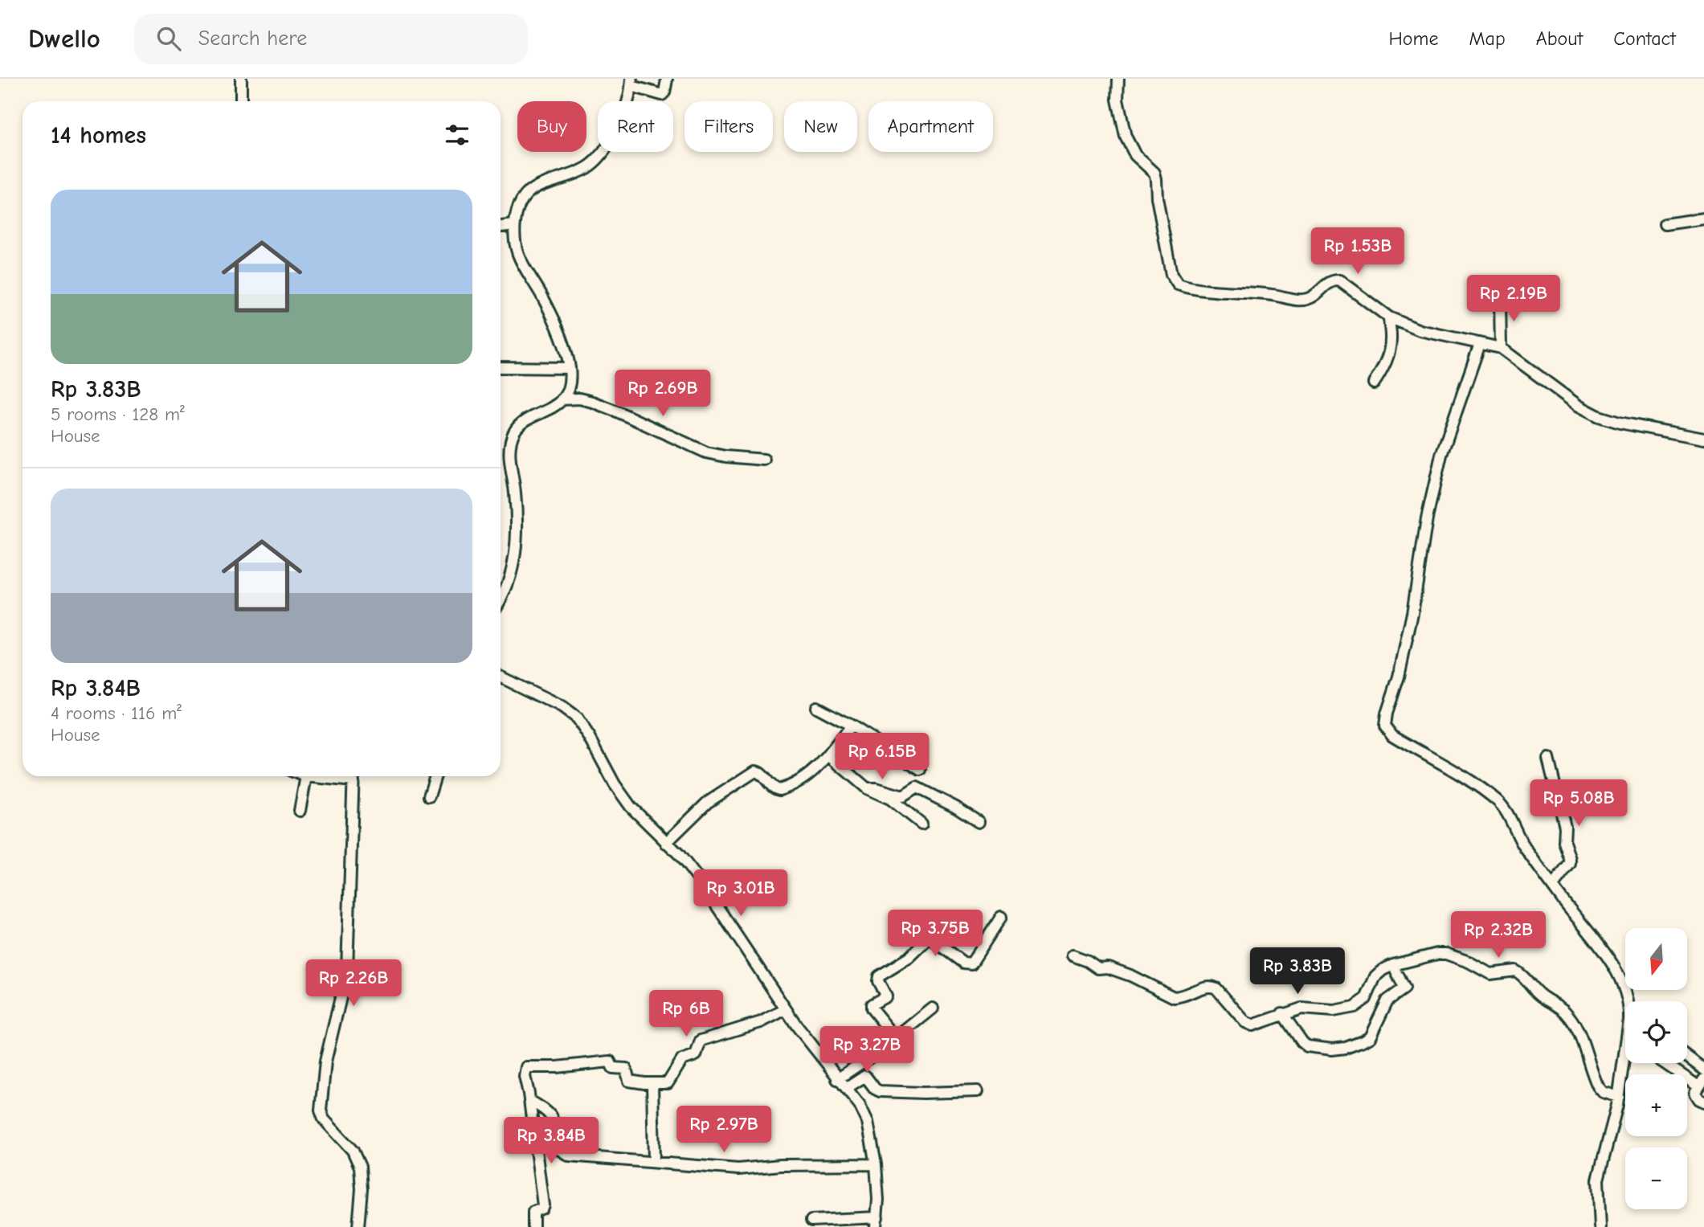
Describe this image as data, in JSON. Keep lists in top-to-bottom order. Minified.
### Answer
{"north":"bottom","page":{"header":"Dwello","search":"Search here","nav":["Home","Map","About","Contact"],"chip":["Buy","Rent","Filters","New","Apartment"],"heading":"14 homes","list":[{"name":"Rp 3.83B","note":"5 rooms · 128 m² · House"},{"name":"Rp 3.84B","note":"4 rooms · 116 m² · House"}],"price":["Rp 1.53B","Rp 2.19B","Rp 2.69B","Rp 6.15B","Rp 5.08B","Rp 3.01B","Rp 3.75B","Rp 2.32B","Rp 3.83B","Rp 2.26B","Rp 6B","Rp 3.27B","Rp 2.97B","Rp 3.84B"],"map_buttons":["+","−"]}}
